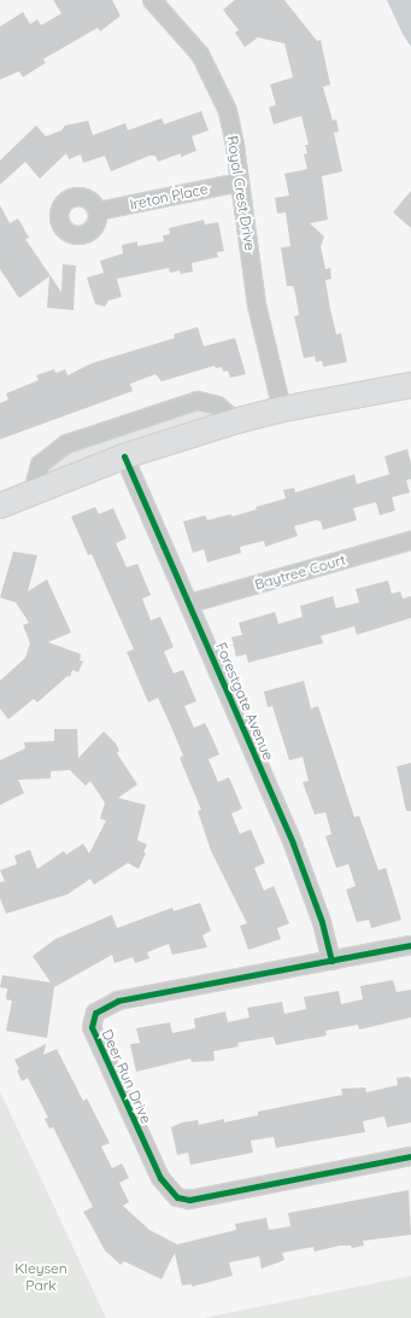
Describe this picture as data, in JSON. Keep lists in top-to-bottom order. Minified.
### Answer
{"streets":{"street":["Royal Crest Drive","Ireton Place","Baytree Court","Forestgate Avenue","Deer Run Drive"]},"crossings":[["Royal Crest Drive","Ireton Place"],["Baytree Court","Forestgate Avenue"],["Forestgate Avenue","Deer Run Drive"]],"parks":["Kleysen Park"]}
